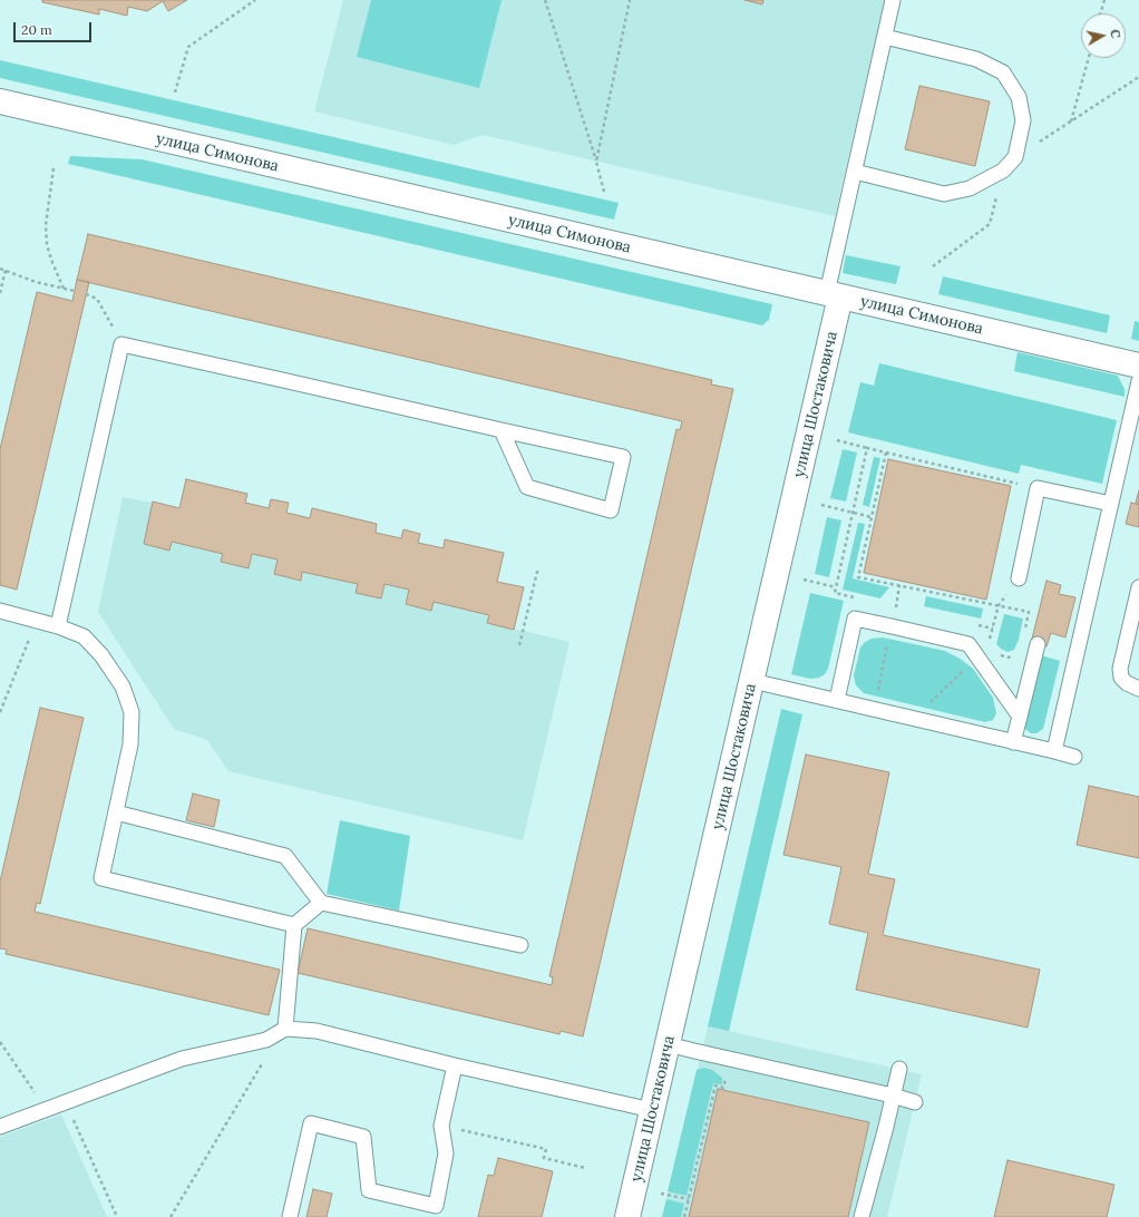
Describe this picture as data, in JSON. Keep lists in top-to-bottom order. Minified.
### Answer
{"streets":{"street":["улица Симонова","улица Шостаковича"]},"crossings":[["улица Симонова","улица Шостаковича"]],"scale_bar":"20 m","north":"right"}
